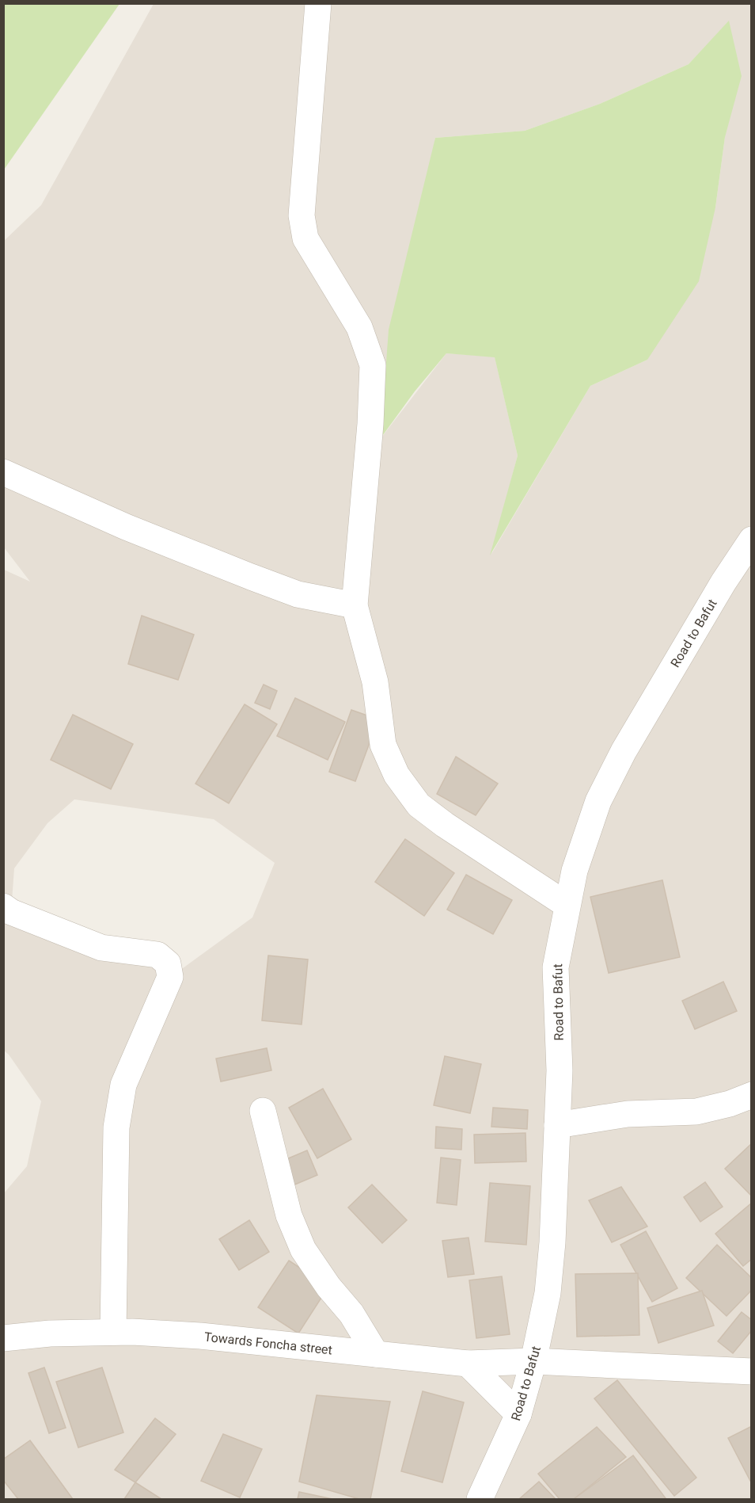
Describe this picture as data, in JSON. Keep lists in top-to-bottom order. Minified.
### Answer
{"streets":{"street":["Road to Bafut","Towards Foncha street"]},"crossings":[["Road to Bafut","Towards Foncha street"]]}
